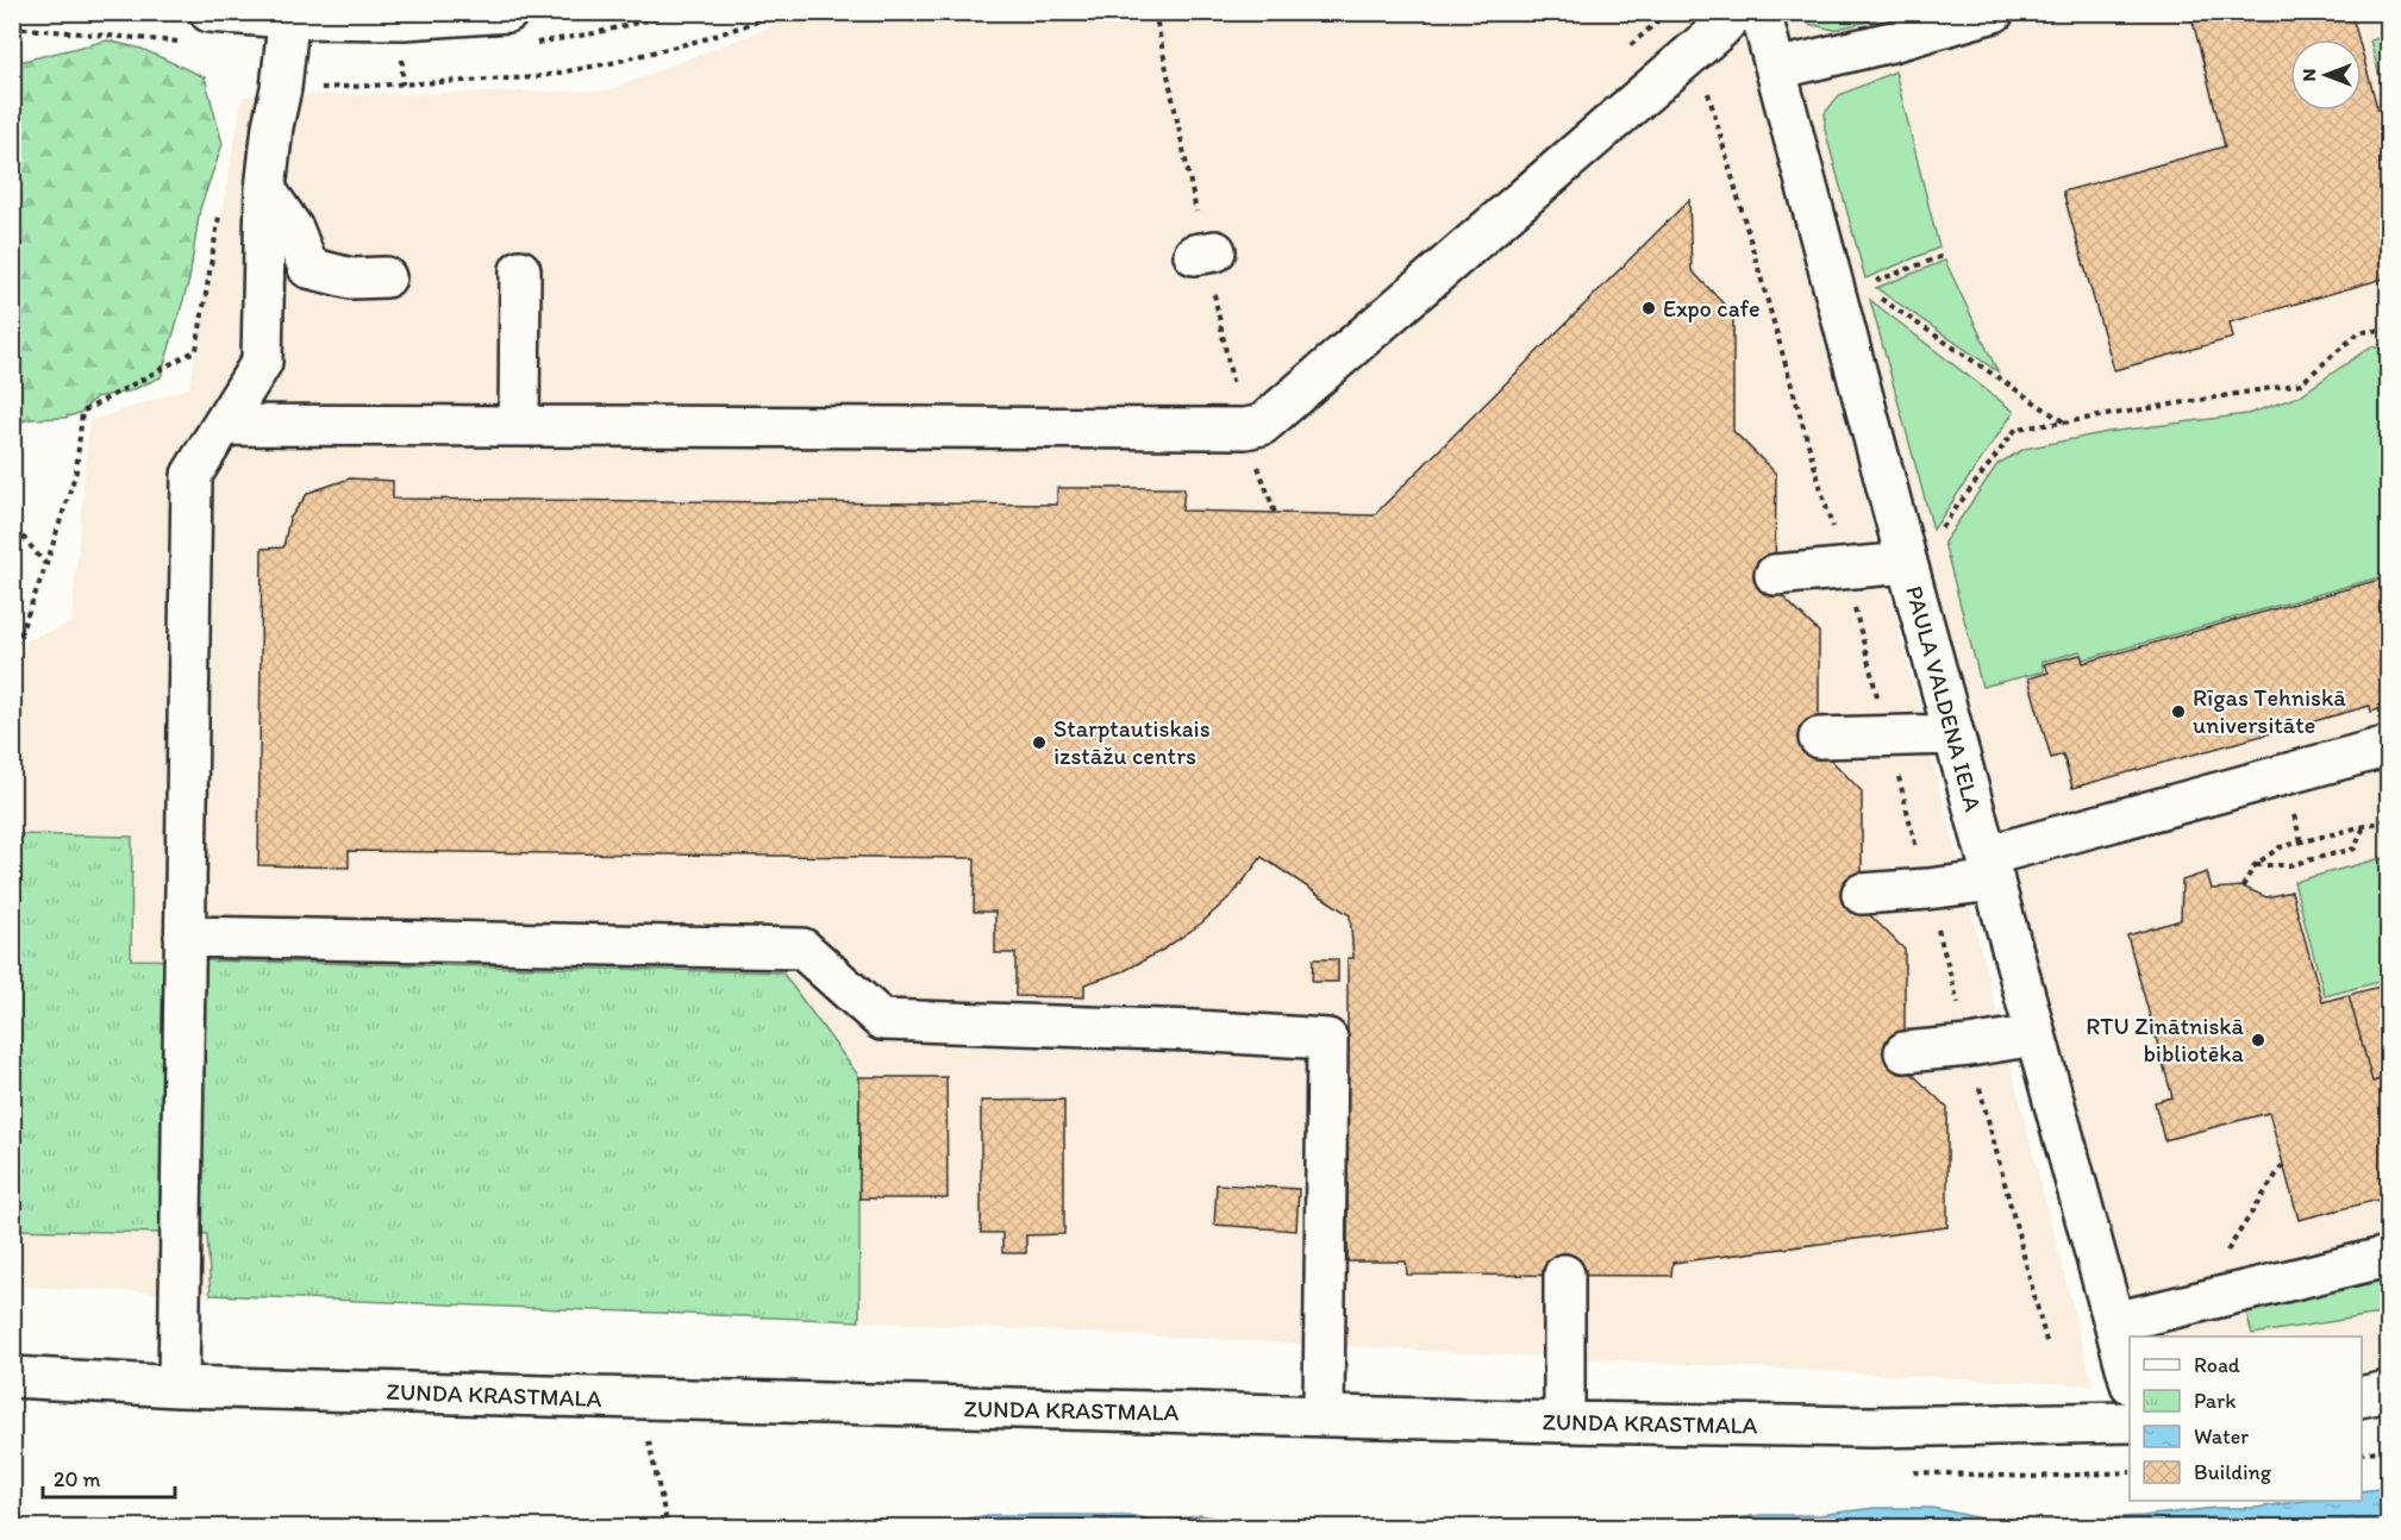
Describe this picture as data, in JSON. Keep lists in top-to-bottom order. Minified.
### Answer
{"streets":{"street":["PAULA VALDENA IELA","ZUNDA KRASTMALA"]},"places":["Expo cafe","Rīgas Tehniskā universitāte","Starptautiskais izstāžu centrs","RTU Zinātniskā bibliotēka"],"legend":["Road","Park","Water","Building"],"scale_bar":"20 m","north":"left"}
